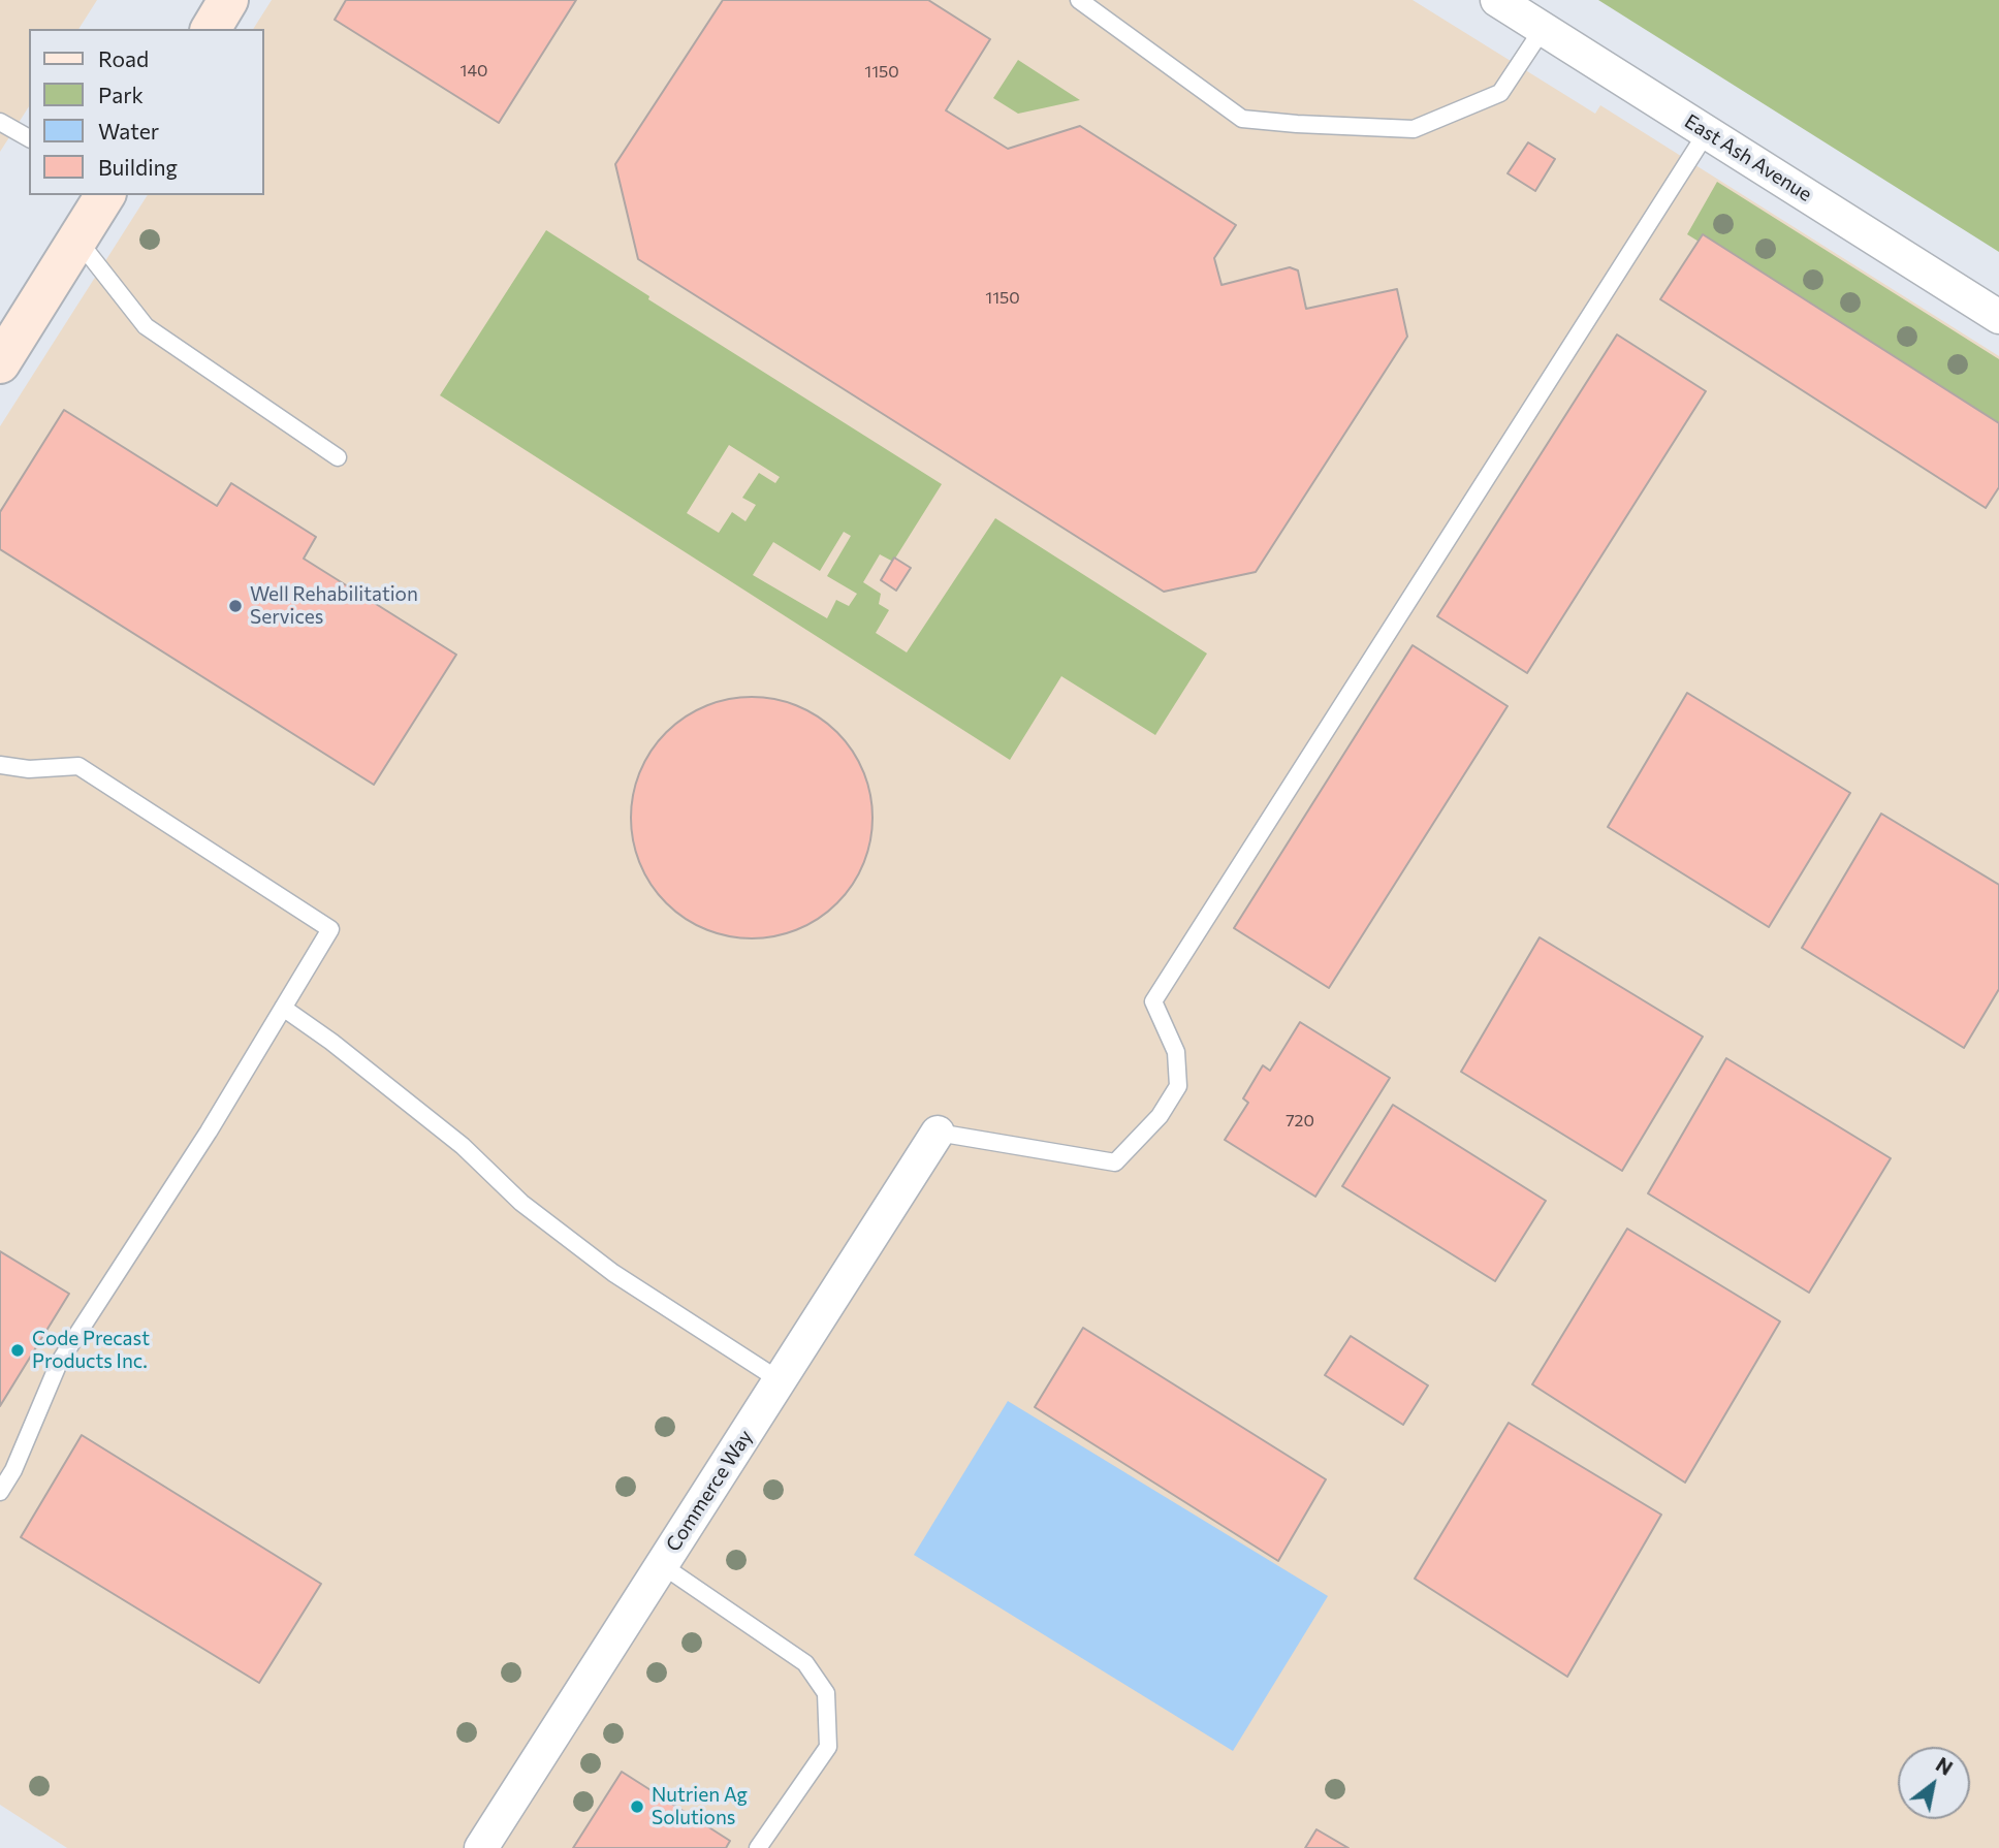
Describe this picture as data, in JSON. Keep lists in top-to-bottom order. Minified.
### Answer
{"streets":{"street":["East Ash Avenue","Commerce Way"]},"places":["Well Rehabilitation Services","Code Precast Products Inc.","Nutrien Ag Solutions"],"house_numbers":["140","1150","1150","720"],"legend":["Road","Park","Water","Building"],"north":"top right"}
